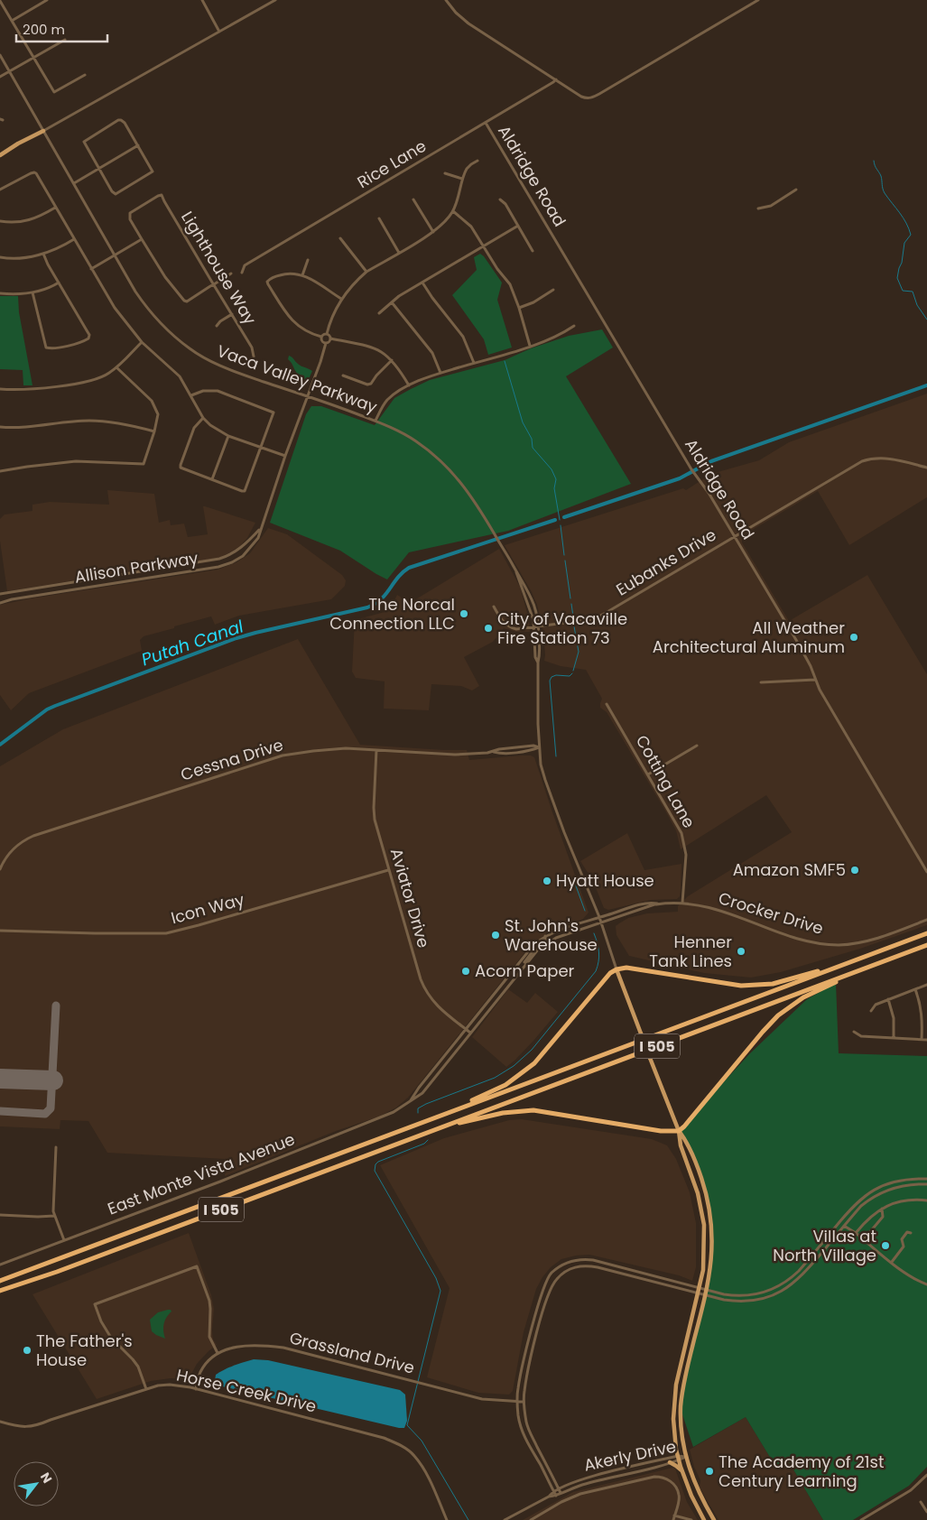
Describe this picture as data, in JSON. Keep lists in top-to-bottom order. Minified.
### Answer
{"streets":{"highway":["I 505"],"main road":["Vaca Valley Parkway"],"street":["Rice Lane","Aldridge Road","Lighthouse Way","Eubanks Drive","Allison Parkway","Cessna Drive","Cotting Lane","Aviator Drive","Icon Way","Crocker Drive","East Monte Vista Avenue","Grassland Drive","Horse Creek Drive","Akerly Drive"]},"crossings":[["Rice Lane","Aldridge Road"],["Aldridge Road","Eubanks Drive"],["Vaca Valley Parkway","Eubanks Drive"],["Vaca Valley Parkway","Allison Parkway"],["Vaca Valley Parkway","Cessna Drive"],["Vaca Valley Parkway","Crocker Drive"],["Vaca Valley Parkway","East Monte Vista Avenue"],["Vaca Valley Parkway","Akerly Drive"],["Cessna Drive","Aviator Drive"],["Cotting Lane","Crocker Drive"],["Aviator Drive","Icon Way"],["Aviator Drive","East Monte Vista Avenue"],["Crocker Drive","East Monte Vista Avenue"],["Grassland Drive","Horse Creek Drive"]],"water":["Putah Canal"],"places":["The Norcal Connection LLC","City of Vacaville Fire Station 73","All Weather Architectural Aluminum","Amazon SMF5","Hyatt House","St. John's Warehouse","Henner Tank Lines","Acorn Paper","Villas at North Village","The Father's House","The Academy of 21st Century Learning"],"scale_bar":"200 m","north":"top right"}
